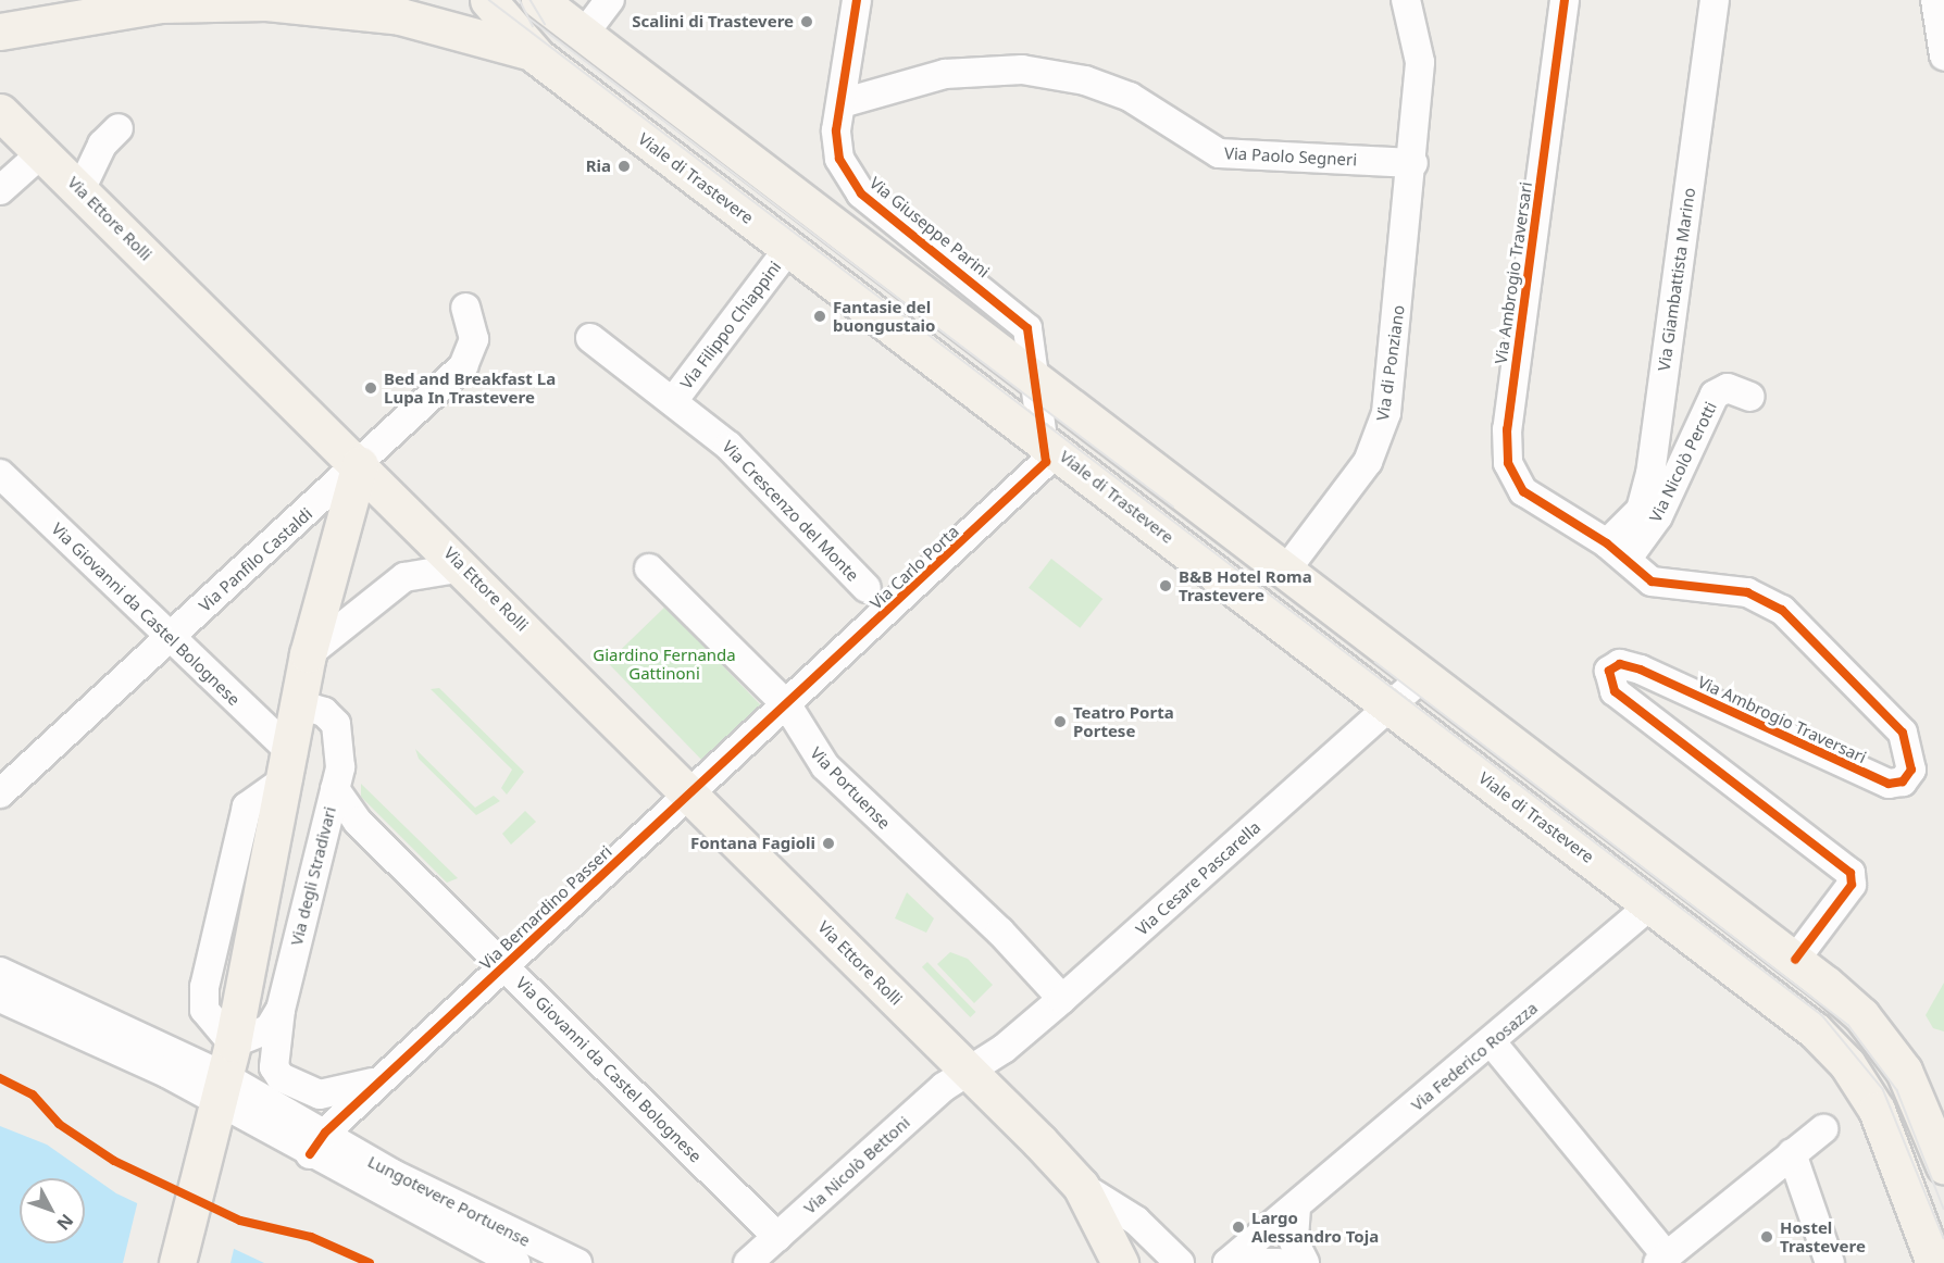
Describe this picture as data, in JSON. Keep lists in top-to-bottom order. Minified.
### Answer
{"streets":{"main road":["Viale di Trastevere","Via Ettore Rolli"],"street":["Via Paolo Segneri","Via Giuseppe Parini","Via Ambrogio Traversari","Via Giambattista Marino","Via Filippo Chiappini","Via di Ponziano","Via Nicolò Perotti","Via Crescenzo del Monte","Via Panfilo Castaldi","Via Carlo Porta","Via Giovanni da Castel Bolognese","Via Portuense","Via degli Stradivari","Via Cesare Pascarella","Via Bernardino Passeri","Via Federico Rosazza","Via Nicolò Bettoni","Lungotevere Portuense"]},"crossings":[["Via Paolo Segneri","Via Giuseppe Parini"],["Via Paolo Segneri","Via di Ponziano"],["Viale di Trastevere","Via Giuseppe Parini"],["Viale di Trastevere","Via Filippo Chiappini"],["Viale di Trastevere","Via Carlo Porta"],["Viale di Trastevere","Via Cesare Pascarella"],["Viale di Trastevere","Via Federico Rosazza"],["Via Ettore Rolli","Via Panfilo Castaldi"],["Via Ettore Rolli","Via Cesare Pascarella"],["Via Ettore Rolli","Via Bernardino Passeri"],["Via Ettore Rolli","Via Nicolò Bettoni"],["Via Ambrogio Traversari","Via Giambattista Marino"],["Via Ambrogio Traversari","Via Nicolò Perotti"],["Via Giambattista Marino","Via Nicolò Perotti"],["Via Filippo Chiappini","Via Crescenzo del Monte"],["Via Panfilo Castaldi","Via Giovanni da Castel Bolognese"],["Via Carlo Porta","Via Portuense"],["Via Carlo Porta","Via Bernardino Passeri"],["Via Giovanni da Castel Bolognese","Via degli Stradivari"],["Via Giovanni da Castel Bolognese","Via Bernardino Passeri"],["Via Giovanni da Castel Bolognese","Via Nicolò Bettoni"],["Via Portuense","Via Cesare Pascarella"],["Via Portuense","Via Bernardino Passeri"],["Via degli Stradivari","Lungotevere Portuense"],["Via Cesare Pascarella","Via Nicolò Bettoni"],["Via Bernardino Passeri","Lungotevere Portuense"]],"parks":["Giardino Fernanda Gattinoni"],"places":["Scalini di Trastevere","Ria","Fantasie del buongustaio","Bed and Breakfast La Lupa In Trastevere","B&B Hotel Roma Trastevere","Teatro Porta Portese","Fontana Fagioli","Largo Alessandro Toja","Hostel Trastevere"],"north":"bottom right"}
